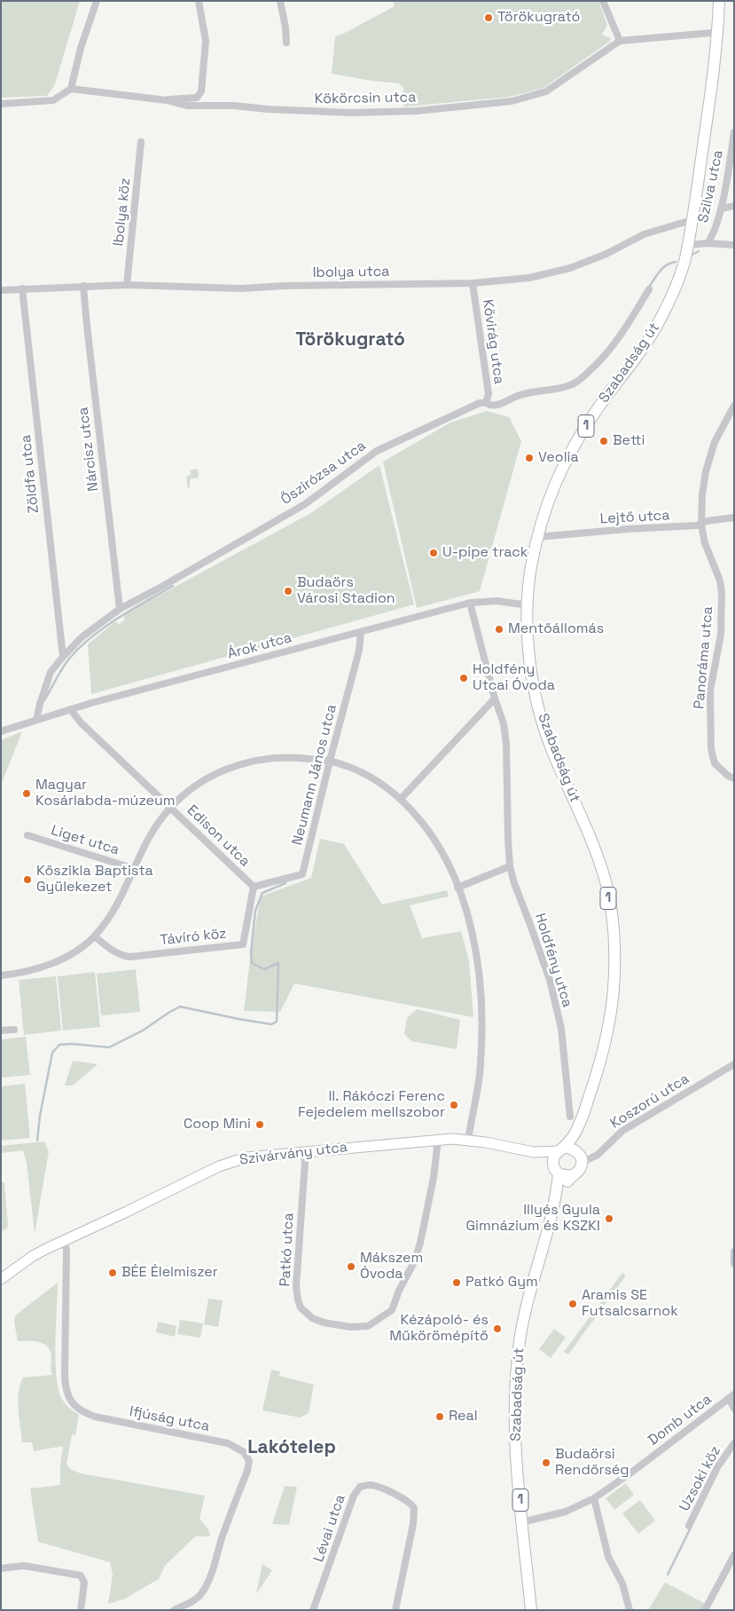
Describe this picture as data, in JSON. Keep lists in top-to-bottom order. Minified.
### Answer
{"streets":{"main road":["Szabadság út","1"],"street":["Kökörcsin utca","Szilva utca","Ibolya köz","Ibolya utca","Kővirág utca","Nárcisz utca","Őszirózsa utca","Zöldfa utca","Lejtő utca","Árok utca","Panoráma utca","Neumann János utca","Edison utca","Liget utca","Távíró köz","Holdfény utca","Koszorú utca","Szivárvány utca","Patkó utca","Ifjúság utca","Domb utca","Uzsoki köz","Lévai utca"]},"crossings":[["Kökörcsin utca","Szabadság út"],["Ibolya köz","Ibolya utca"],["Ibolya utca","Kővirág utca"],["Ibolya utca","Szabadság út"],["Ibolya utca","Nárcisz utca"],["Ibolya utca","Zöldfa utca"],["Kővirág utca","Őszirózsa utca"],["Szabadság út","Lejtő utca"],["Szabadság út","Árok utca"],["Szabadság út","Koszorú utca"],["Szabadság út","Szivárvány utca"],["Szabadság út","Domb utca"],["Nárcisz utca","Őszirózsa utca"],["Őszirózsa utca","Zöldfa utca"],["Őszirózsa utca","Árok utca"],["Lejtő utca","Panoráma utca"],["Árok utca","Neumann János utca"],["Árok utca","Edison utca"],["Árok utca","Holdfény utca"],["Neumann János utca","Edison utca"],["Neumann János utca","Távíró köz"],["Edison utca","Távíró köz"],["Koszorú utca","Szivárvány utca"],["Szivárvány utca","Patkó utca"],["Szivárvány utca","Ifjúság utca"]],"districts":["Törökugrató","Lakótelep"],"places":["Törökugrató","Betti","Veolia","U-pipe track","Budaörs Városi Stadion","Mentőállomás","Holdfény Utcai Óvoda","Magyar Kosárlabda-múzeum","Kőszikla Baptista Gyülekezet","II. Rákóczi Ferenc Fejedelem mellszobor","Coop Mini","Illyés Gyula Gimnázium és KSZKI","Mákszem Óvoda","BÉE Élelmiszer","Patkó Gym","Aramis SE Futsalcsarnok","Kézápoló- és Műkörömépítő","Real","Budaörsi Rendőrség"]}
